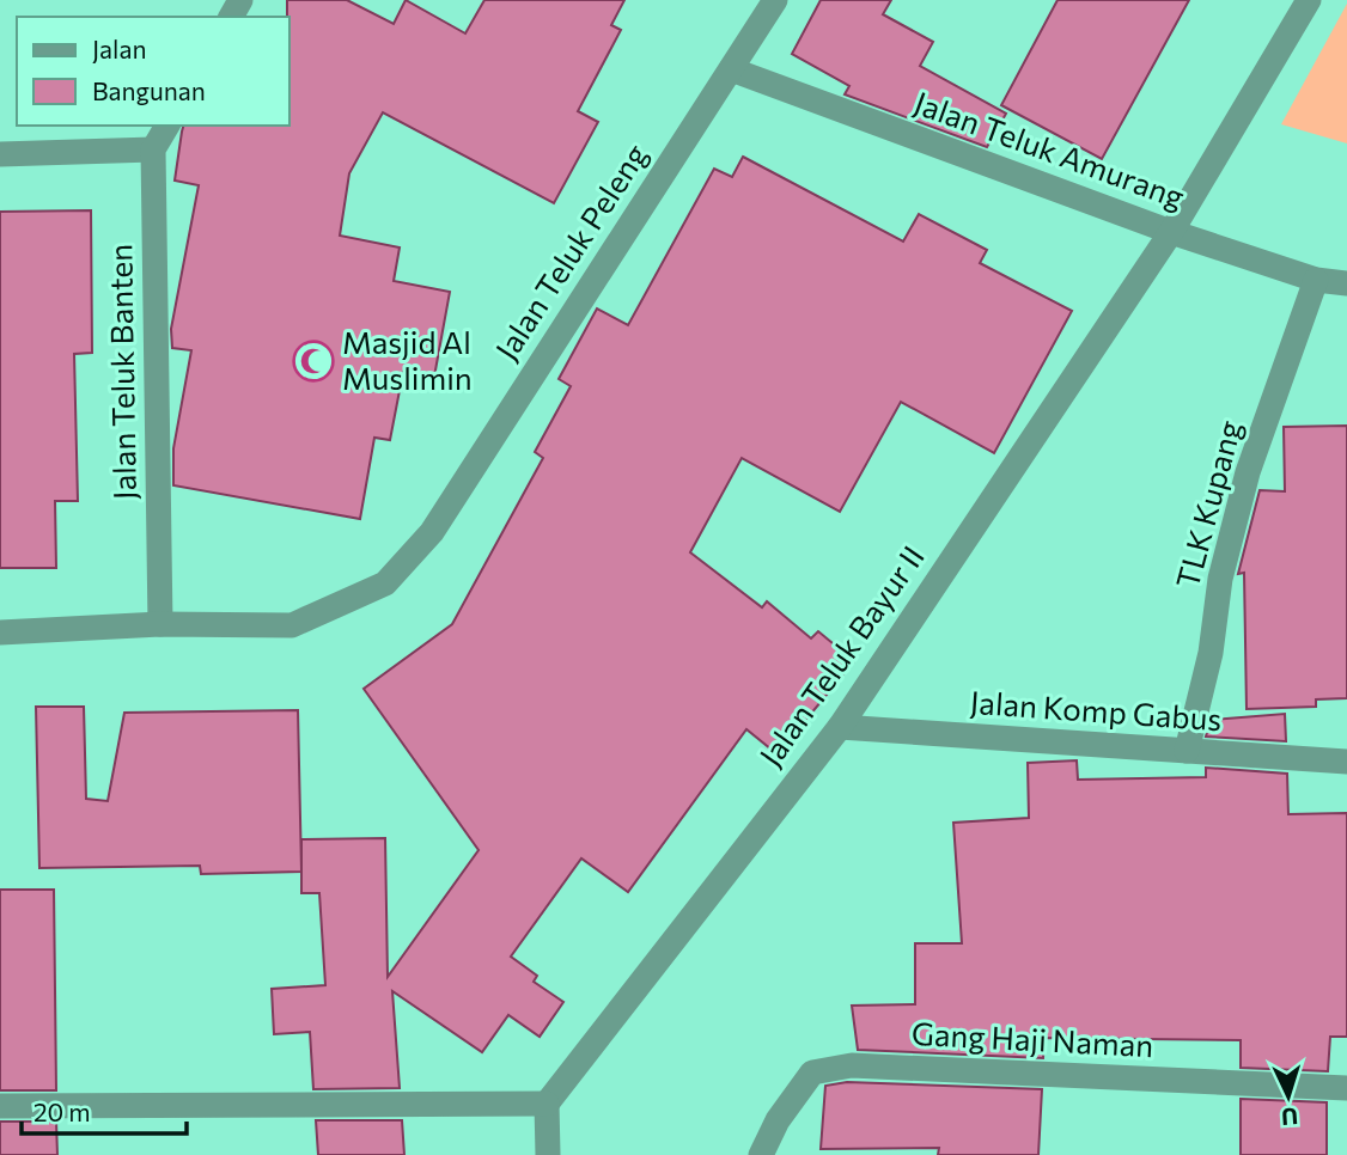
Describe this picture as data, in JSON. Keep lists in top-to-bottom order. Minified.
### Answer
{"streets":{"street":["Jalan Teluk Amurang","Jalan Teluk Peleng","Jalan Teluk Banten","TLK Kupang","Jalan Teluk Bayur II","Jalan Komp Gabus","Gang Haji Naman"]},"crossings":[["Jalan Teluk Amurang","Jalan Teluk Peleng"],["Jalan Teluk Amurang","TLK Kupang"],["Jalan Teluk Amurang","Jalan Teluk Bayur II"],["Jalan Teluk Peleng","Jalan Teluk Banten"],["TLK Kupang","Jalan Komp Gabus"],["Jalan Teluk Bayur II","Jalan Komp Gabus"]],"places":{"mosque":["Masjid Al Muslimin"]},"legend":["Jalan","Bangunan"],"scale_bar":"20 m","north":"bottom"}
